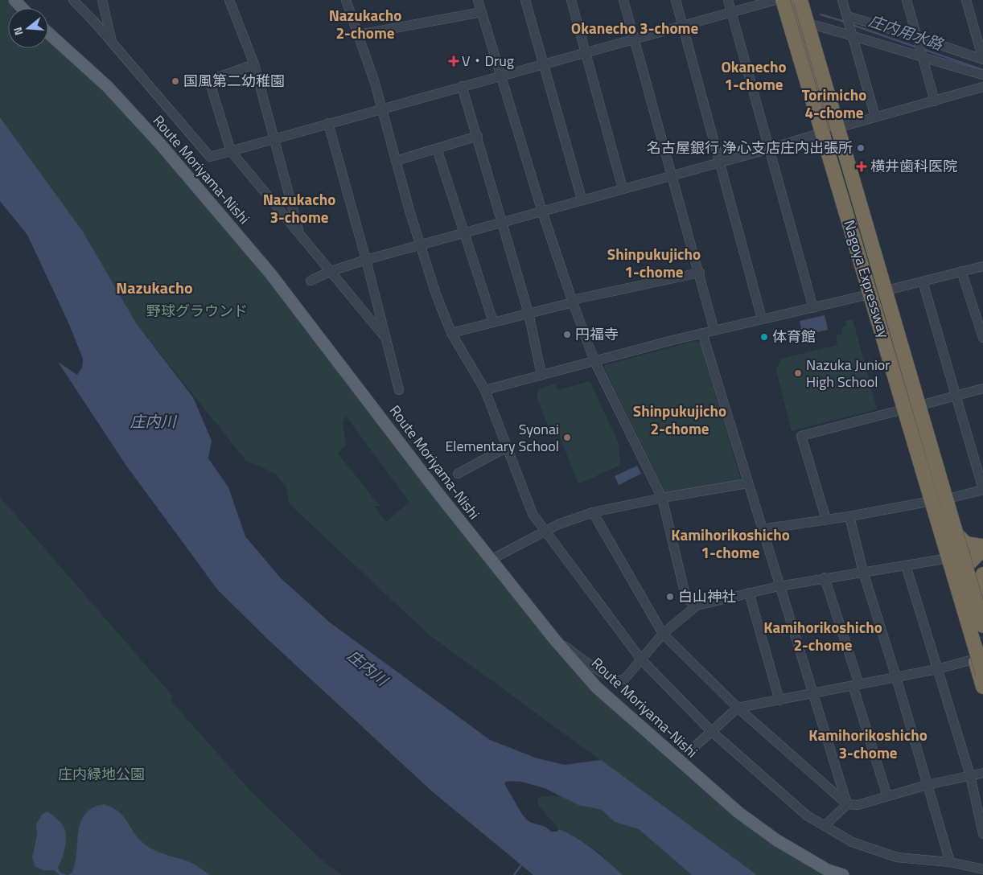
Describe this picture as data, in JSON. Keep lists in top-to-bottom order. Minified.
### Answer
{"streets":{"highway":["Nagoya Expressway"],"main road":["Route Moriyama-Nishi"]},"districts":["Nazukacho 2-chome","Okanecho 3-chome","Okanecho 1-chome","Torimicho 4-chome","Nazukacho 3-chome","Shinpukujicho 1-chome","Nazukacho","Shinpukujicho 2-chome","Kamihorikoshicho 1-chome","Kamihorikoshicho 2-chome","Kamihorikoshicho 3-chome"],"water":["庄内用水路","庄内川"],"parks":["野球グラウンド","庄内緑地公園"],"places":{"health":["V・Drug","横井歯科医院"],"other":["国風第二幼稚園","名古屋銀行 浄心支店庄内出張所","円福寺","体育館","Nazuka Junior High School","Syonai Elementary School","白山神社"]},"north":"left"}
